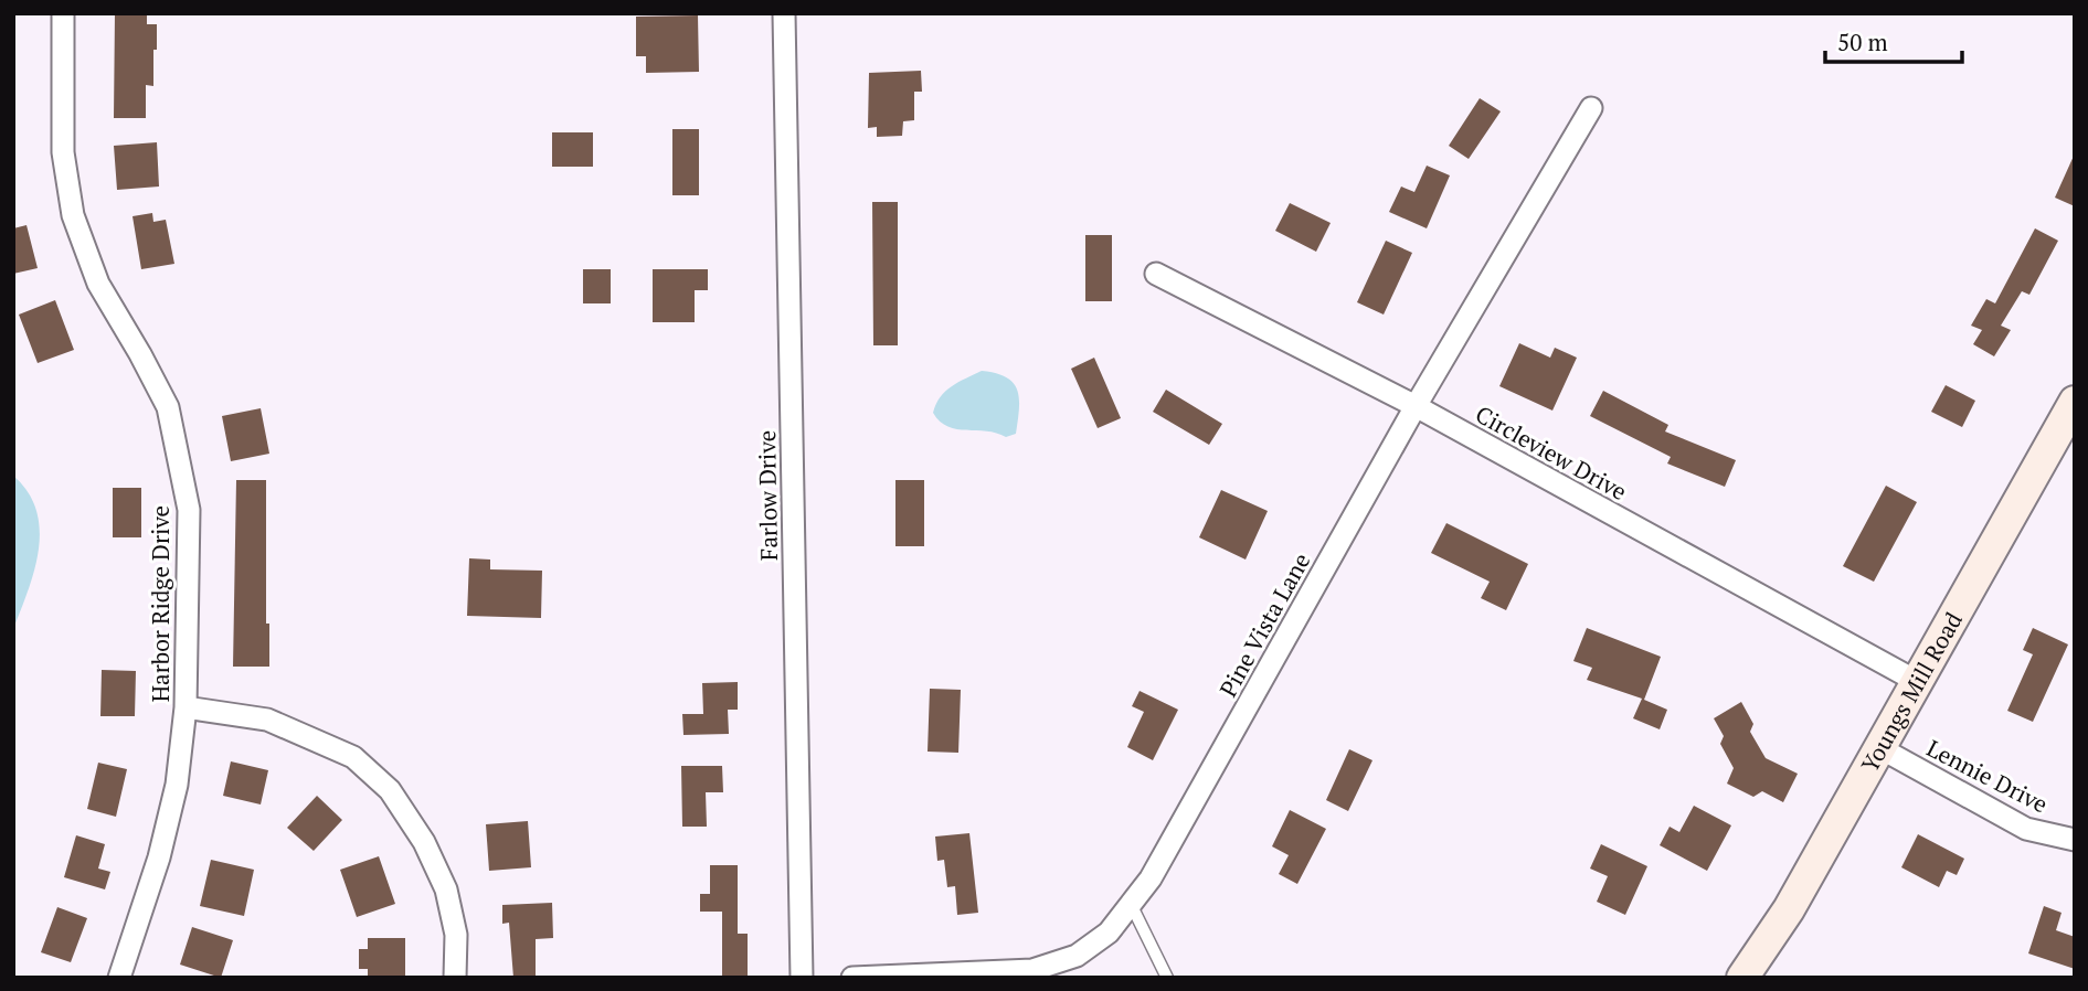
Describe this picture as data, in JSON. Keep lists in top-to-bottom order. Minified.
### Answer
{"streets":{"street":["Circleview Drive","Farlow Drive","Harbor Ridge Drive","Pine Vista Lane","Youngs Mill Road","Lennie Drive"]},"crossings":[["Circleview Drive","Pine Vista Lane"],["Circleview Drive","Youngs Mill Road"],["Youngs Mill Road","Lennie Drive"]],"scale_bar":"50 m"}
